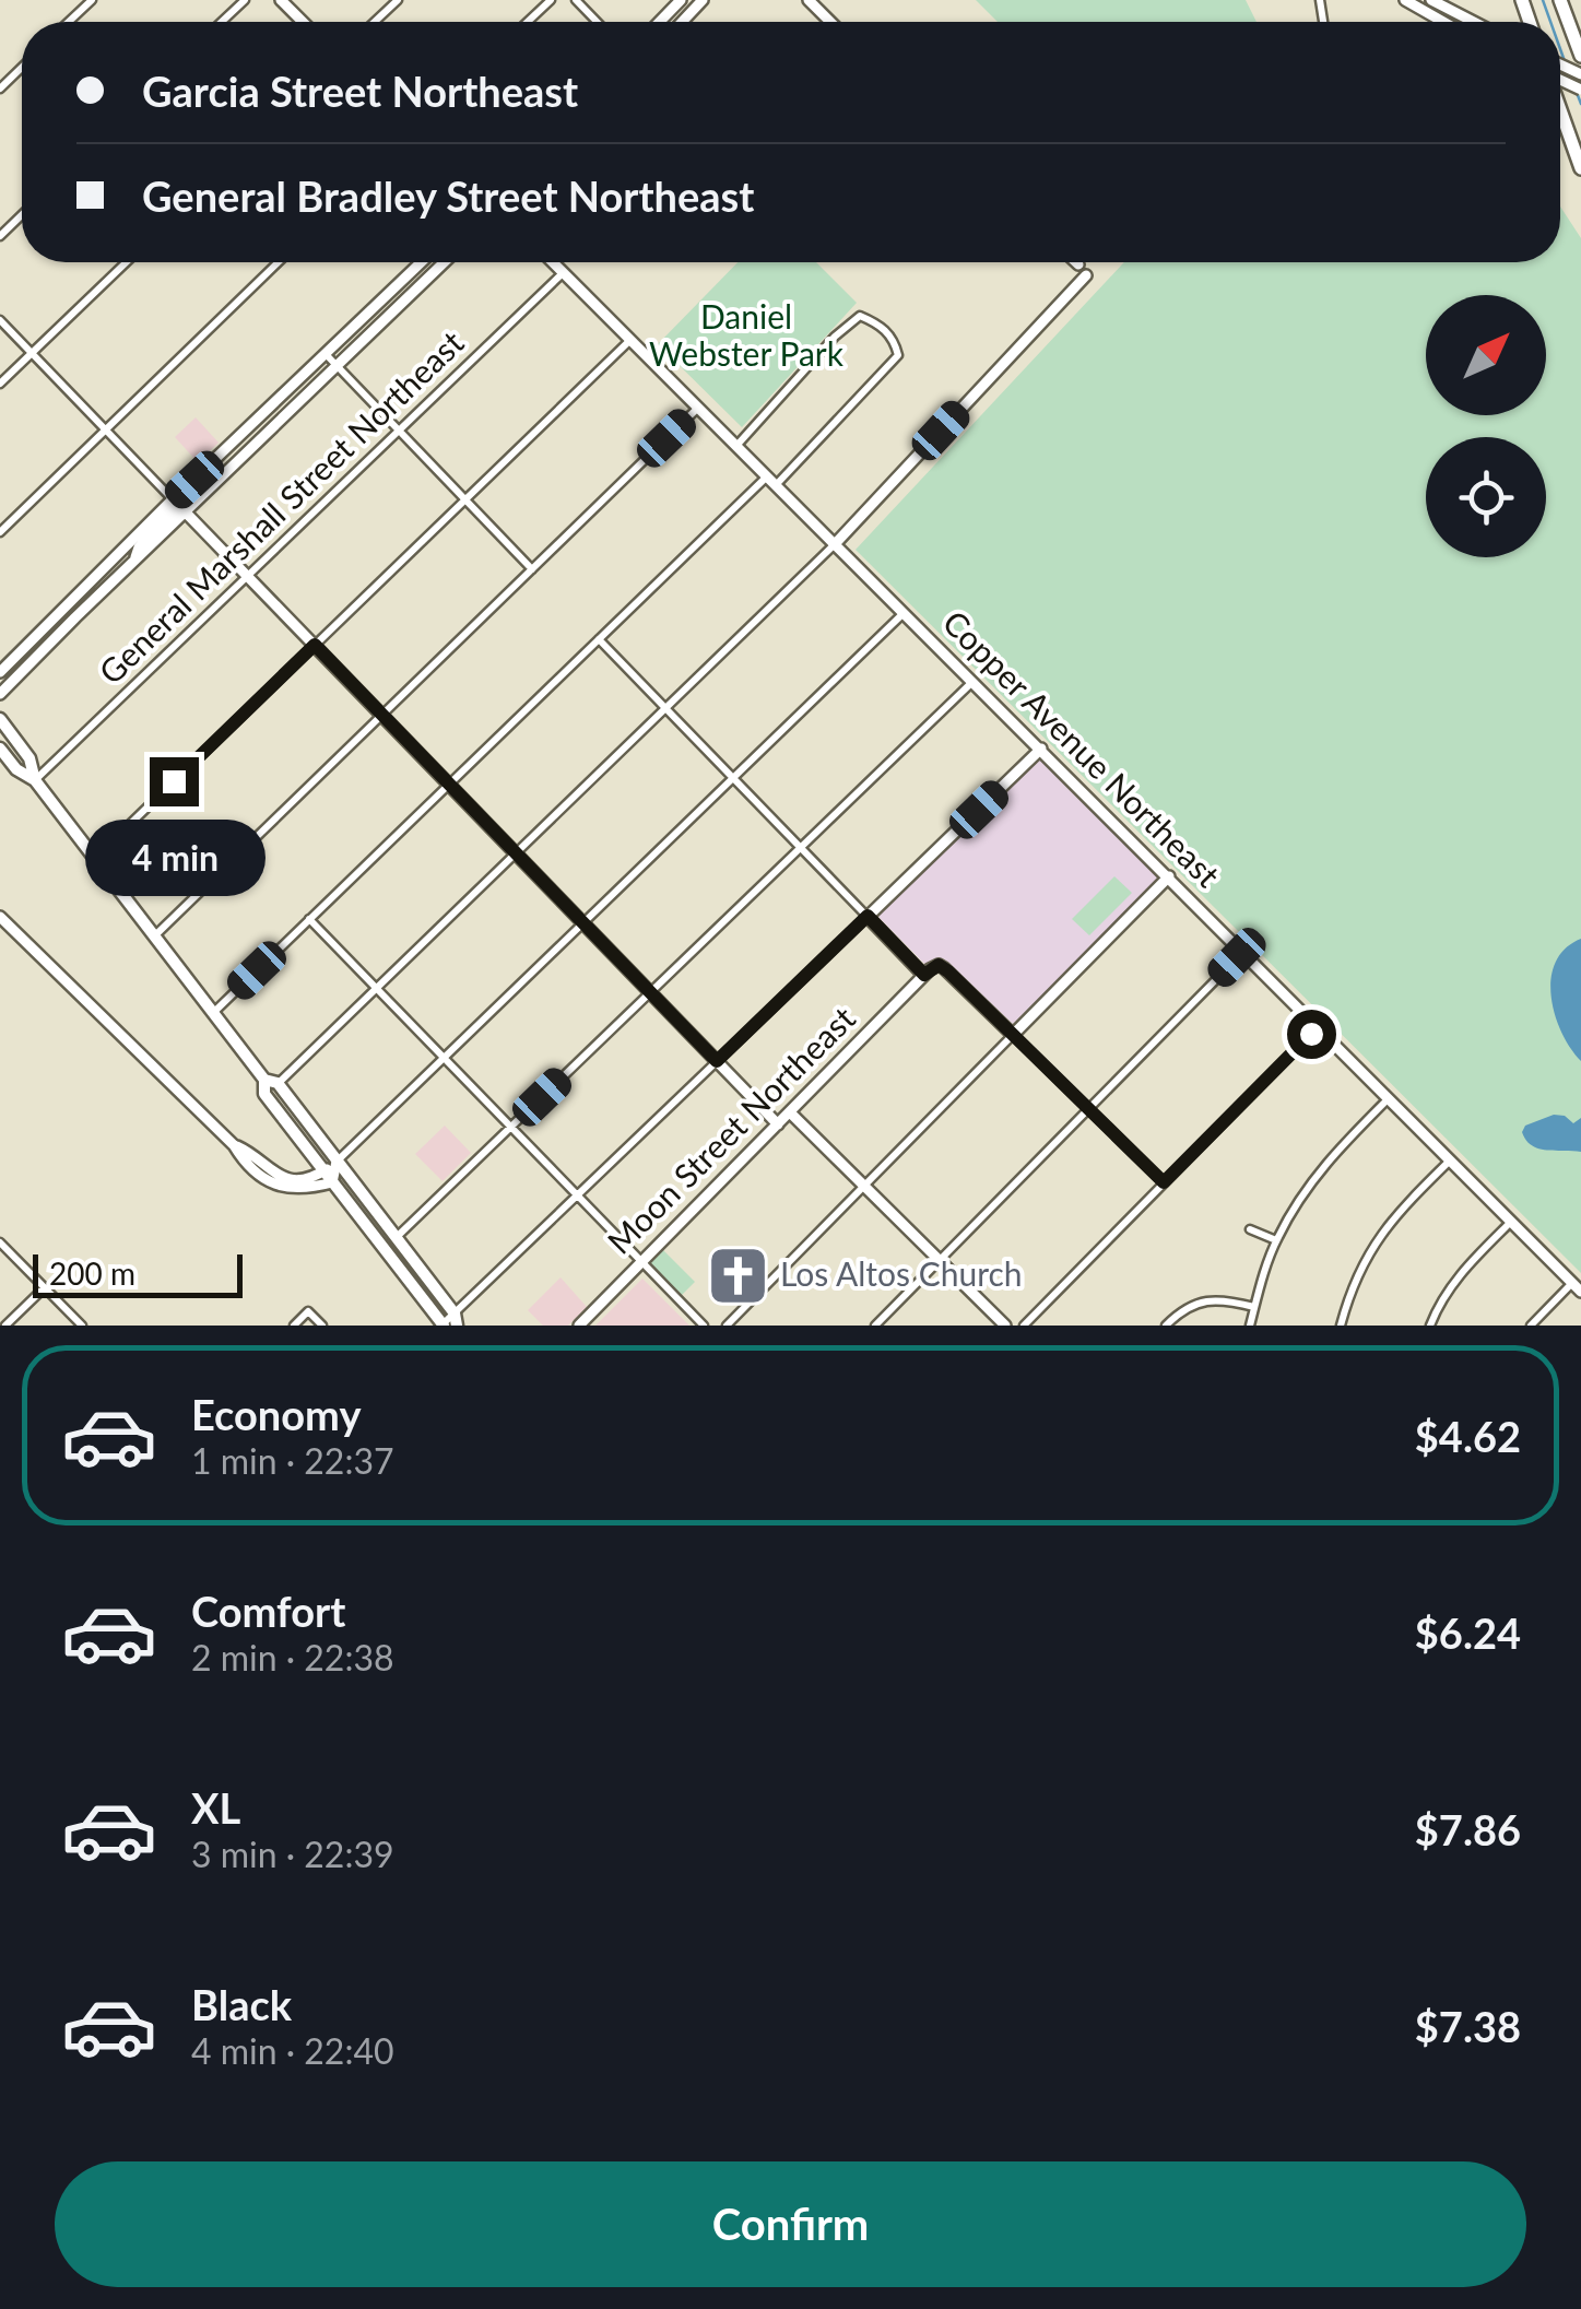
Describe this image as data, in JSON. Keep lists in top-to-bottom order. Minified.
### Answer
{"streets":{"street":["General Marshall Street Northeast","Copper Avenue Northeast","Moon Street Northeast"]},"crossings":[["General Marshall Street Northeast","Copper Avenue Northeast"]],"parks":["Daniel Webster Park"],"places":{"church":["Los Altos Church"]},"scale_bar":"200 m","north":"top right","page":{"banner":["Garcia Street Northeast","General Bradley Street Northeast"],"bubble":"4 min","scale":"200 m","list":[{"name":"Economy","note":"1 min · 22:37","value":"$4.62"},{"name":"Comfort","note":"2 min · 22:38","value":"$6.24"},{"name":"XL","note":"3 min · 22:39","value":"$7.86"},{"name":"Black","note":"4 min · 22:40","value":"$7.38"}],"buttons":"Confirm"}}
